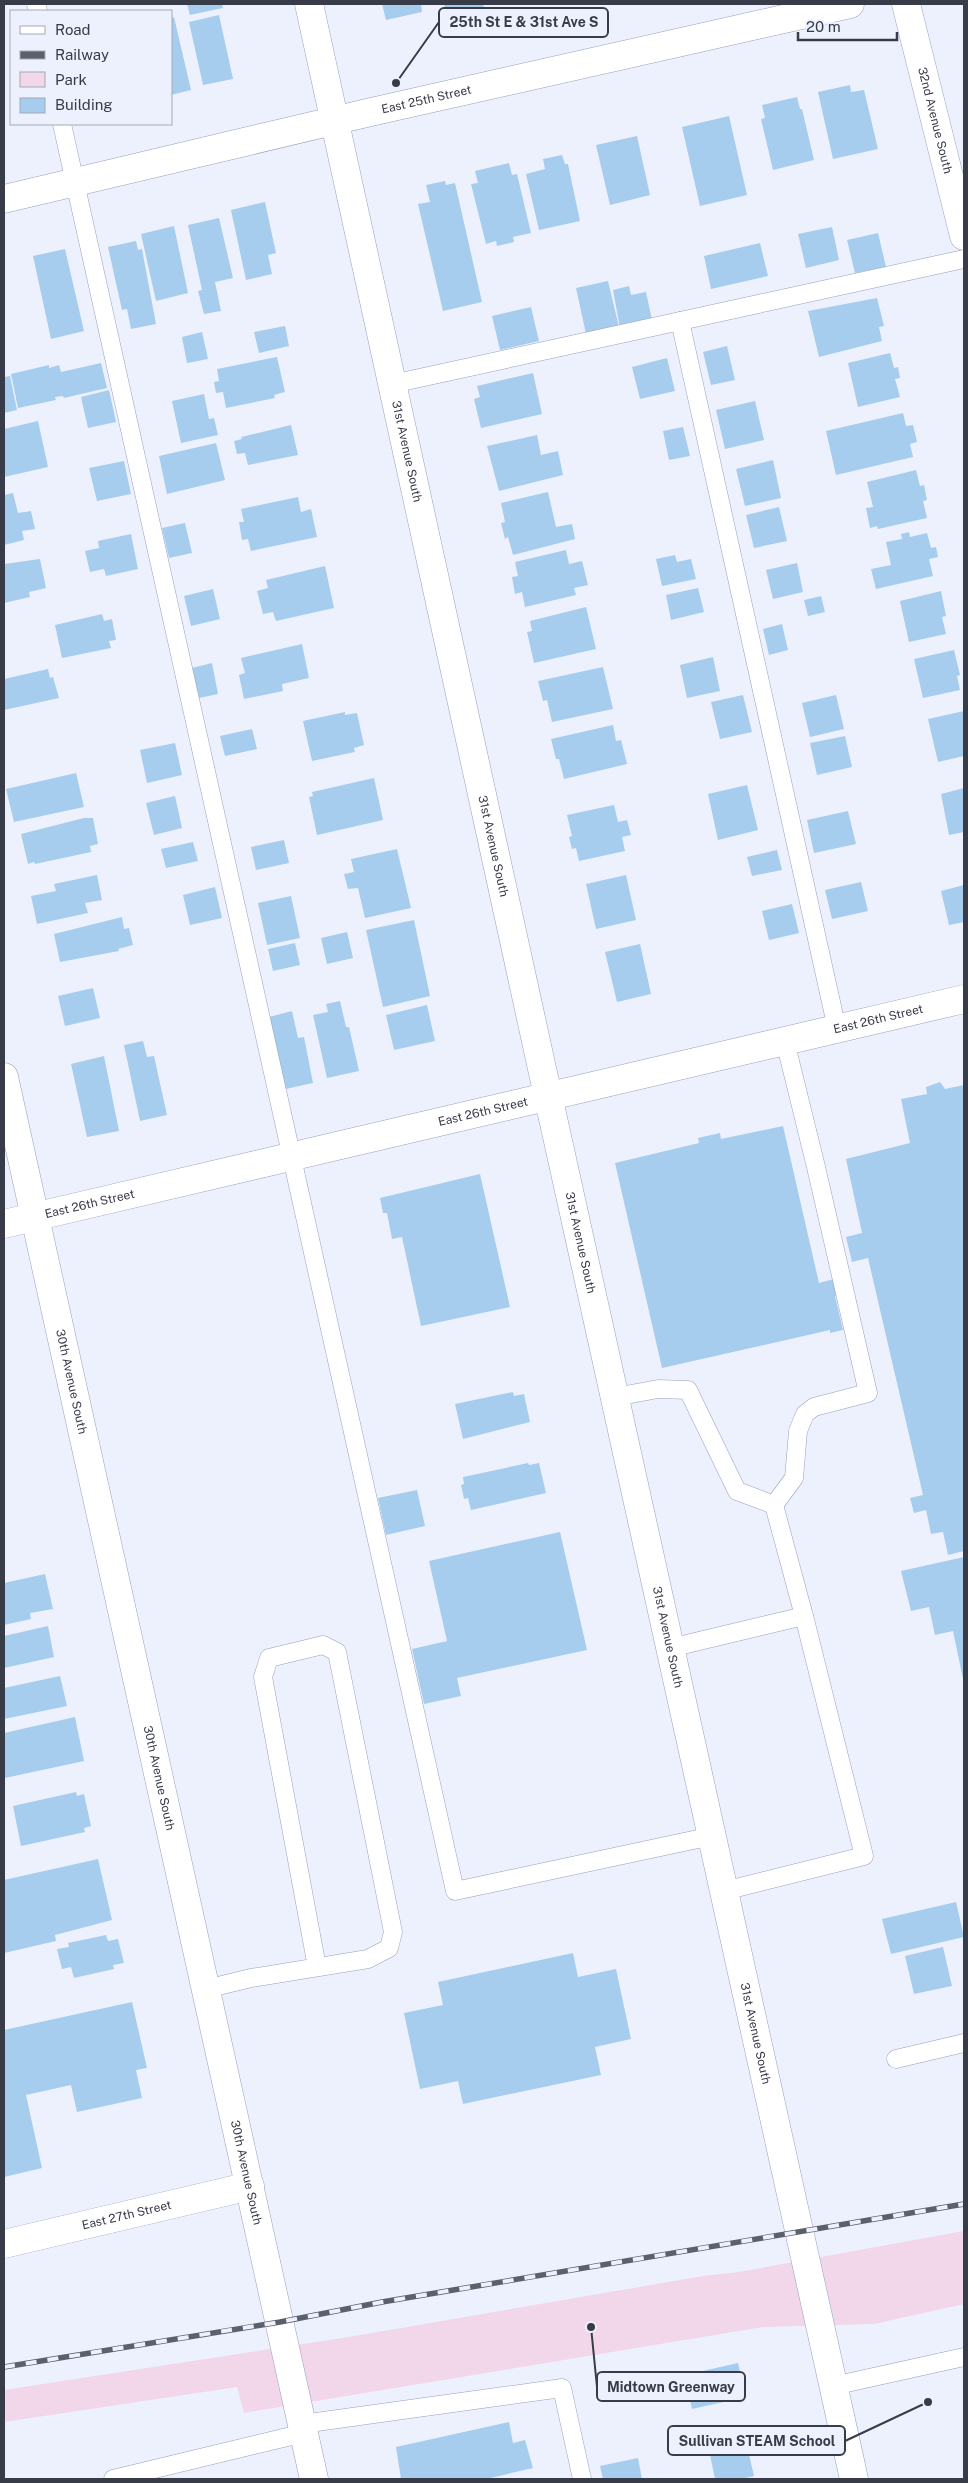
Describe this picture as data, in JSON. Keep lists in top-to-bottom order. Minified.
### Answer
{"streets":{"street":["East 25th Street","32nd Avenue South","31st Avenue South","East 26th Street","30th Avenue South","East 27th Street"]},"crossings":[["East 25th Street","31st Avenue South"],["31st Avenue South","East 26th Street"],["East 26th Street","30th Avenue South"],["30th Avenue South","East 27th Street"]],"places":["25th St E & 31st Ave S","Midtown Greenway","Sullivan STEAM School"],"legend":["Road","Railway","Park","Building"],"scale_bar":"20 m"}
